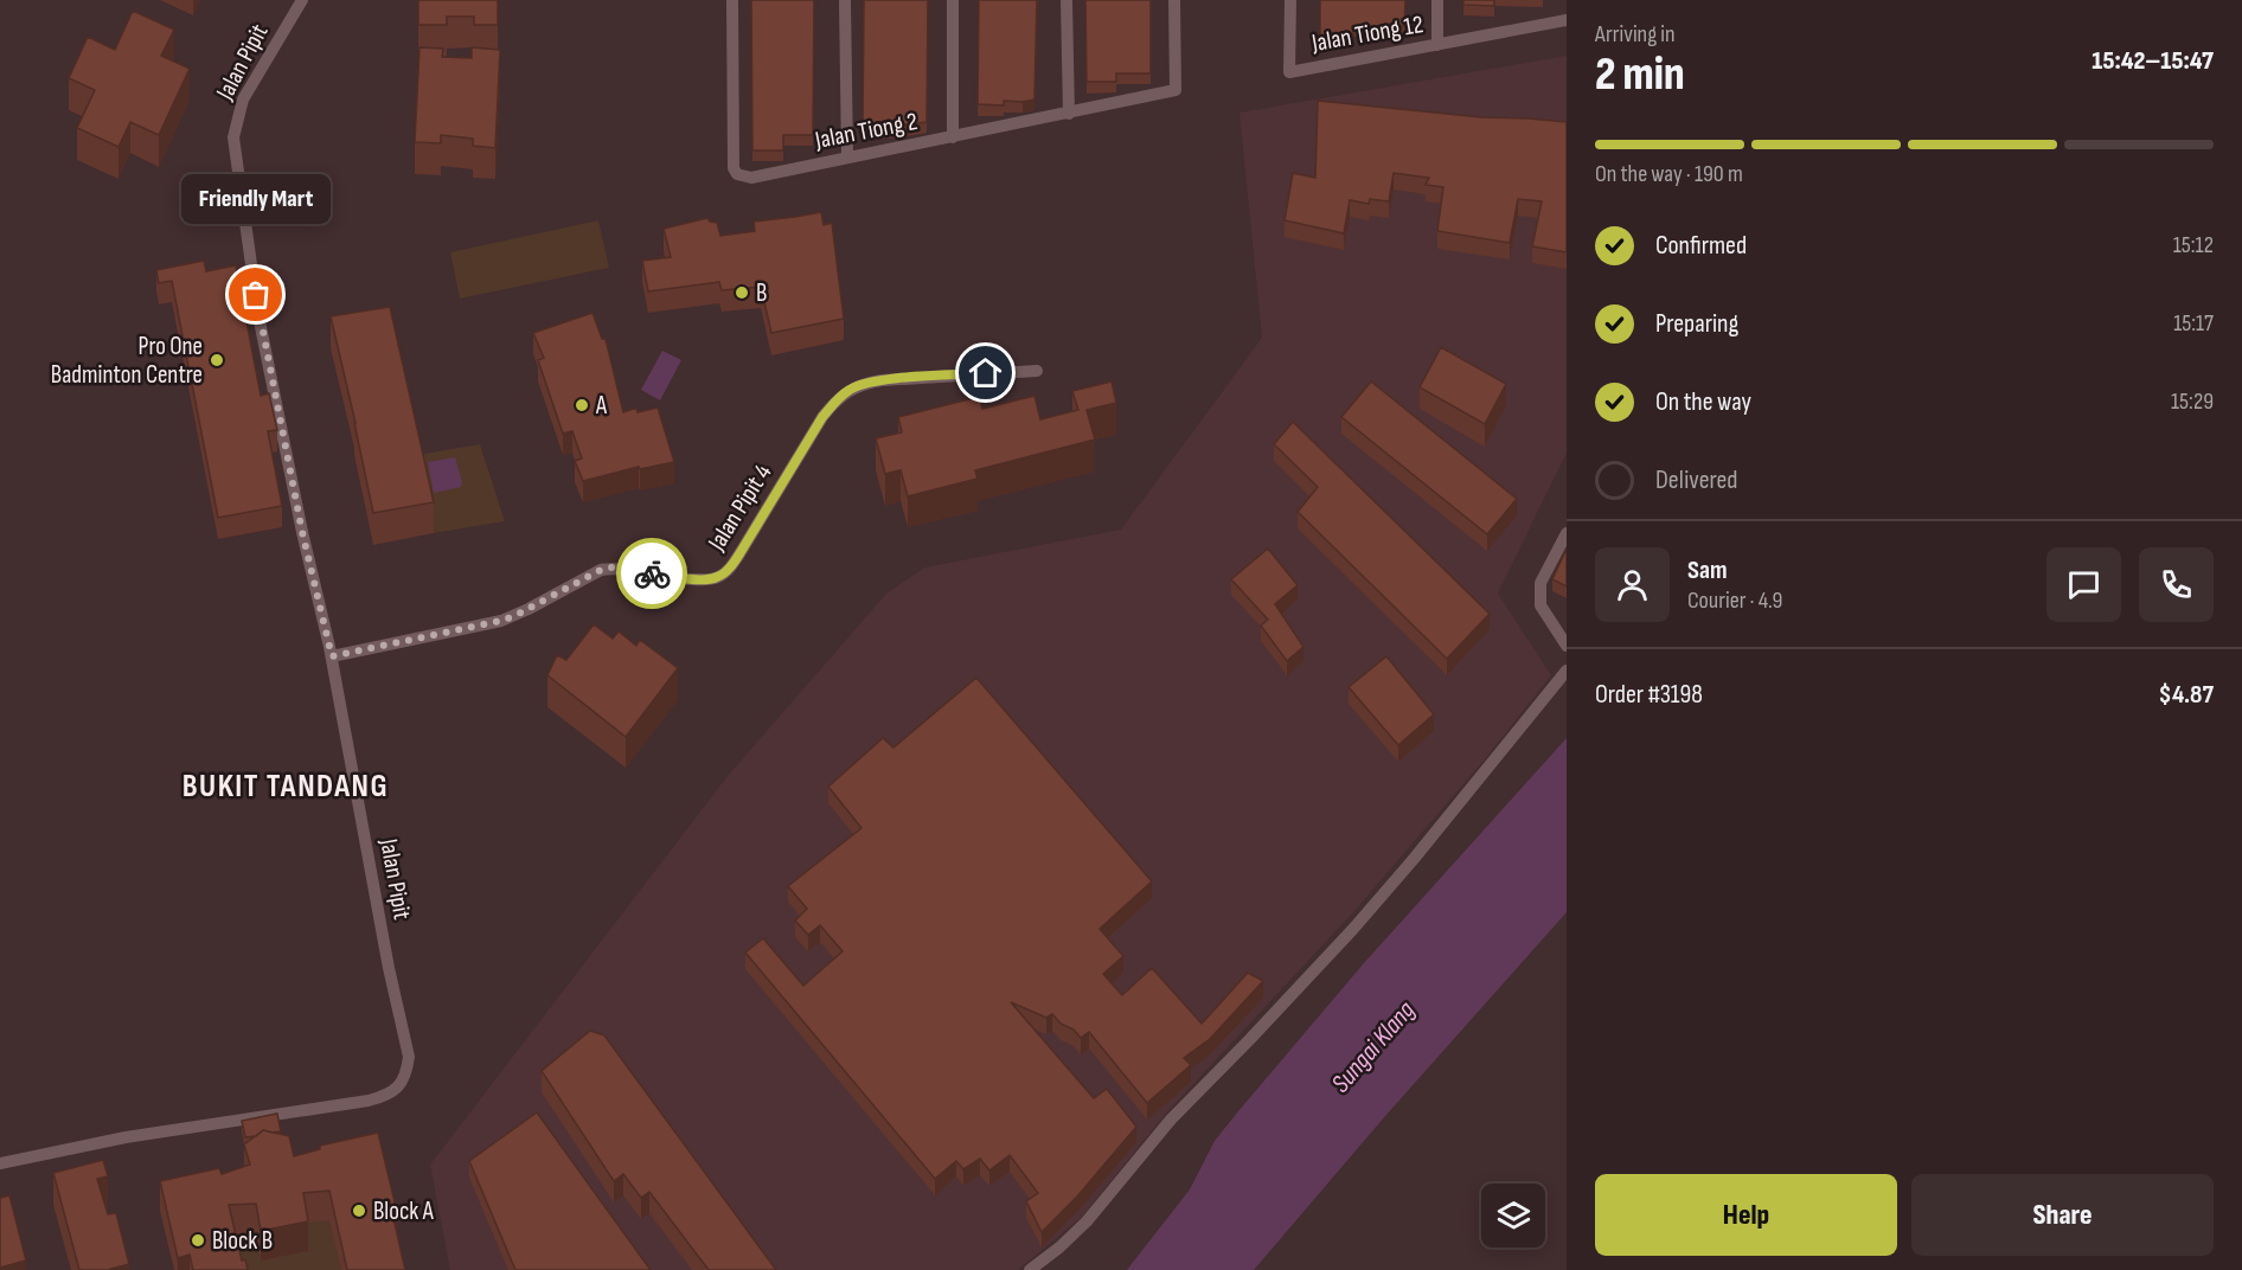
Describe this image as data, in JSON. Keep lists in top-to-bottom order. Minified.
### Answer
{"streets":{"street":["Jalan Tiong 12","Jalan Pipit","Jalan Tiong 2","Jalan Pipit 4"]},"crossings":[["Jalan Pipit","Jalan Pipit 4"]],"districts":["BUKIT TANDANG"],"water":["Sungai Klang"],"places":["B","Friendly Mart","Pro One Badminton Centre","A","Block A","Block B"],"page":{"heading":["2 min","Arriving in","15:42–15:47"],"panel":["Sam","Courier · 4.9","Order #3198","$4.87"],"bar":"On the way · 190 m","bubble":"Friendly Mart","list":[["Confirmed","15:12"],["Preparing","15:17"],["On the way","15:29"],"Delivered"],"buttons":["Help","Share"]}}
